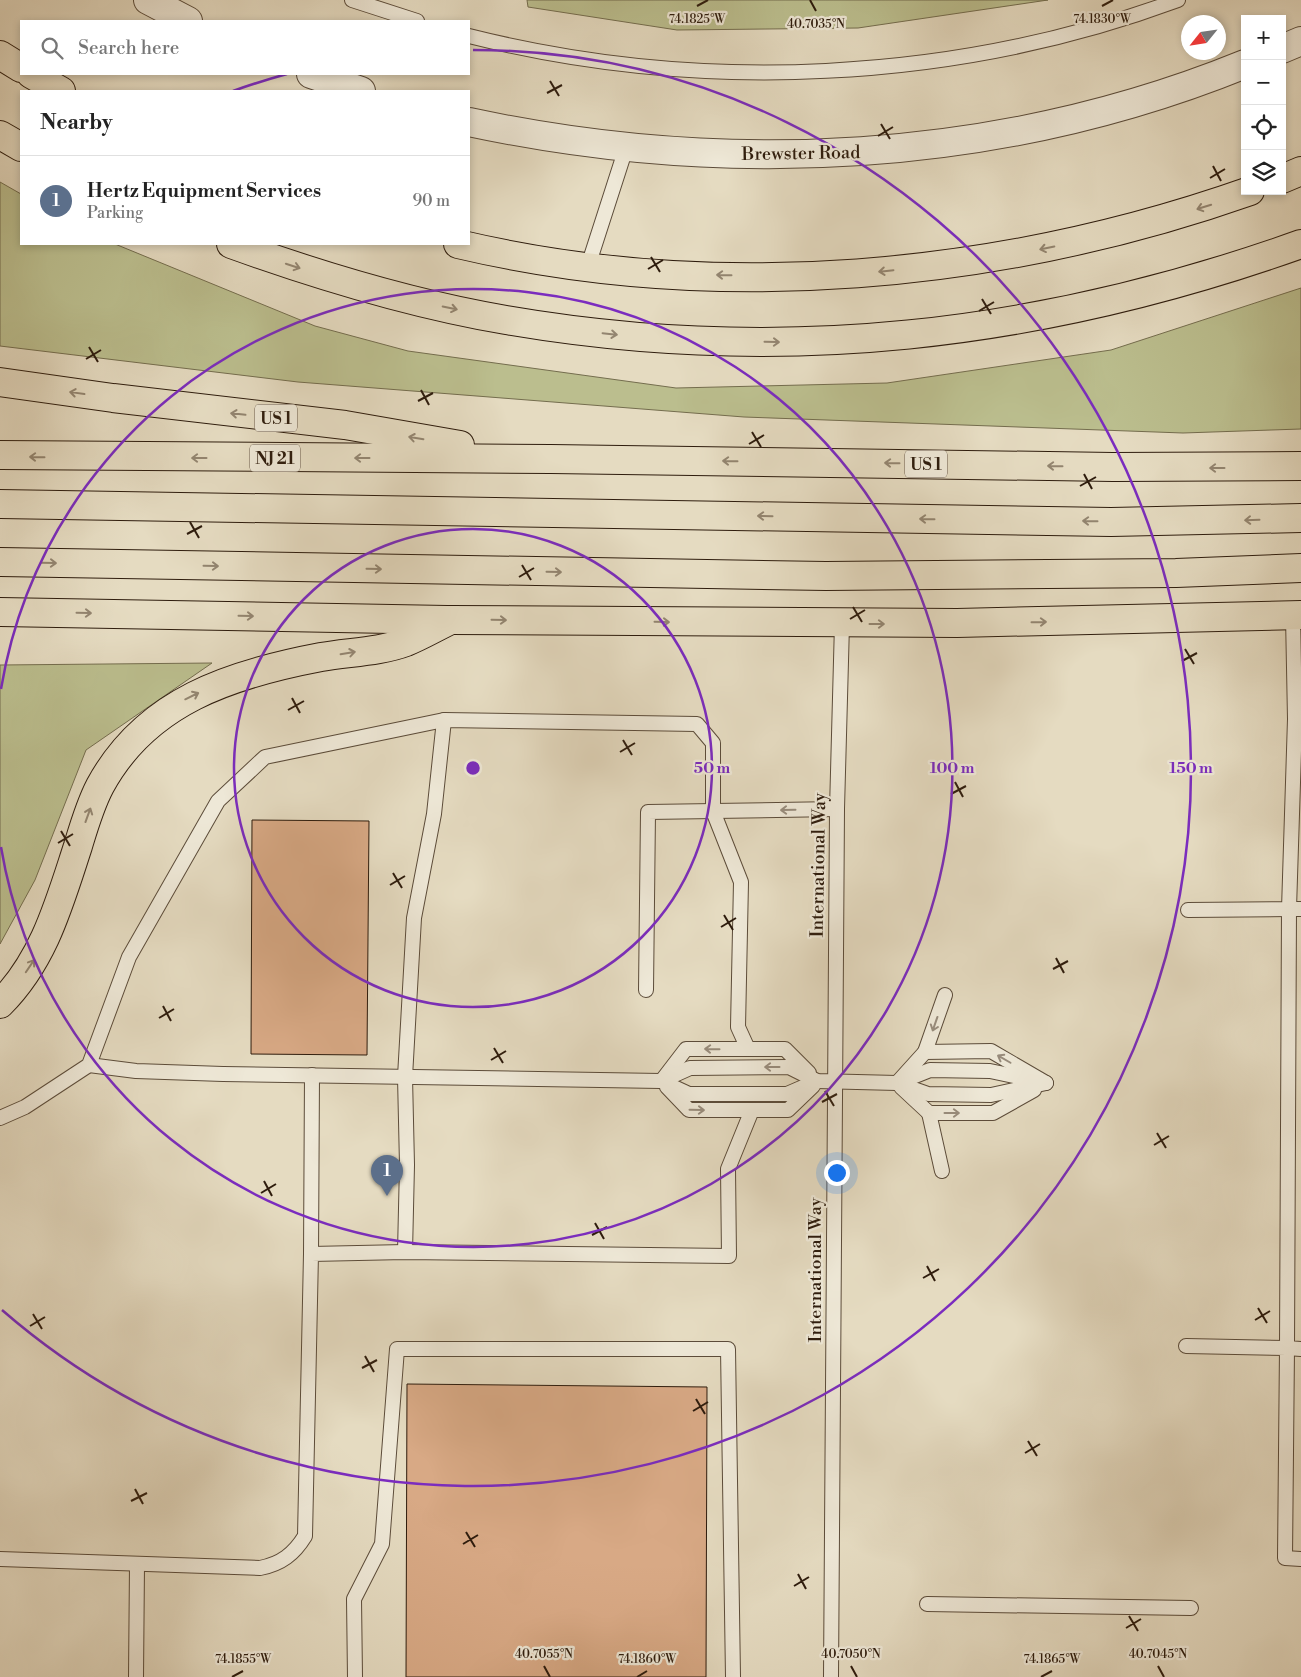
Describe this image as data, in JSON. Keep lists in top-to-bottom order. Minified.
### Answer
{"streets":{"highway":["US 1","NJ 21"],"street":["Brewster Road"],"lane":["International Way"]},"crossings":[["US 1","NJ 21"]],"north":"bottom left","page":{"map_buttons":["+","−"],"search":"Search here","heading":"Nearby","list":[{"mark":"1","name":"Hertz Equipment Services","note":"Parking","value":"90 m"}],"pins":"1"},"coordinates":["74.1825°W","74.1830°W","40.7035°N","40.7055°N","40.7050°N","40.7045°N","74.1855°W","74.1860°W","74.1865°W"],"rings":["50 m","100 m","150 m"]}
